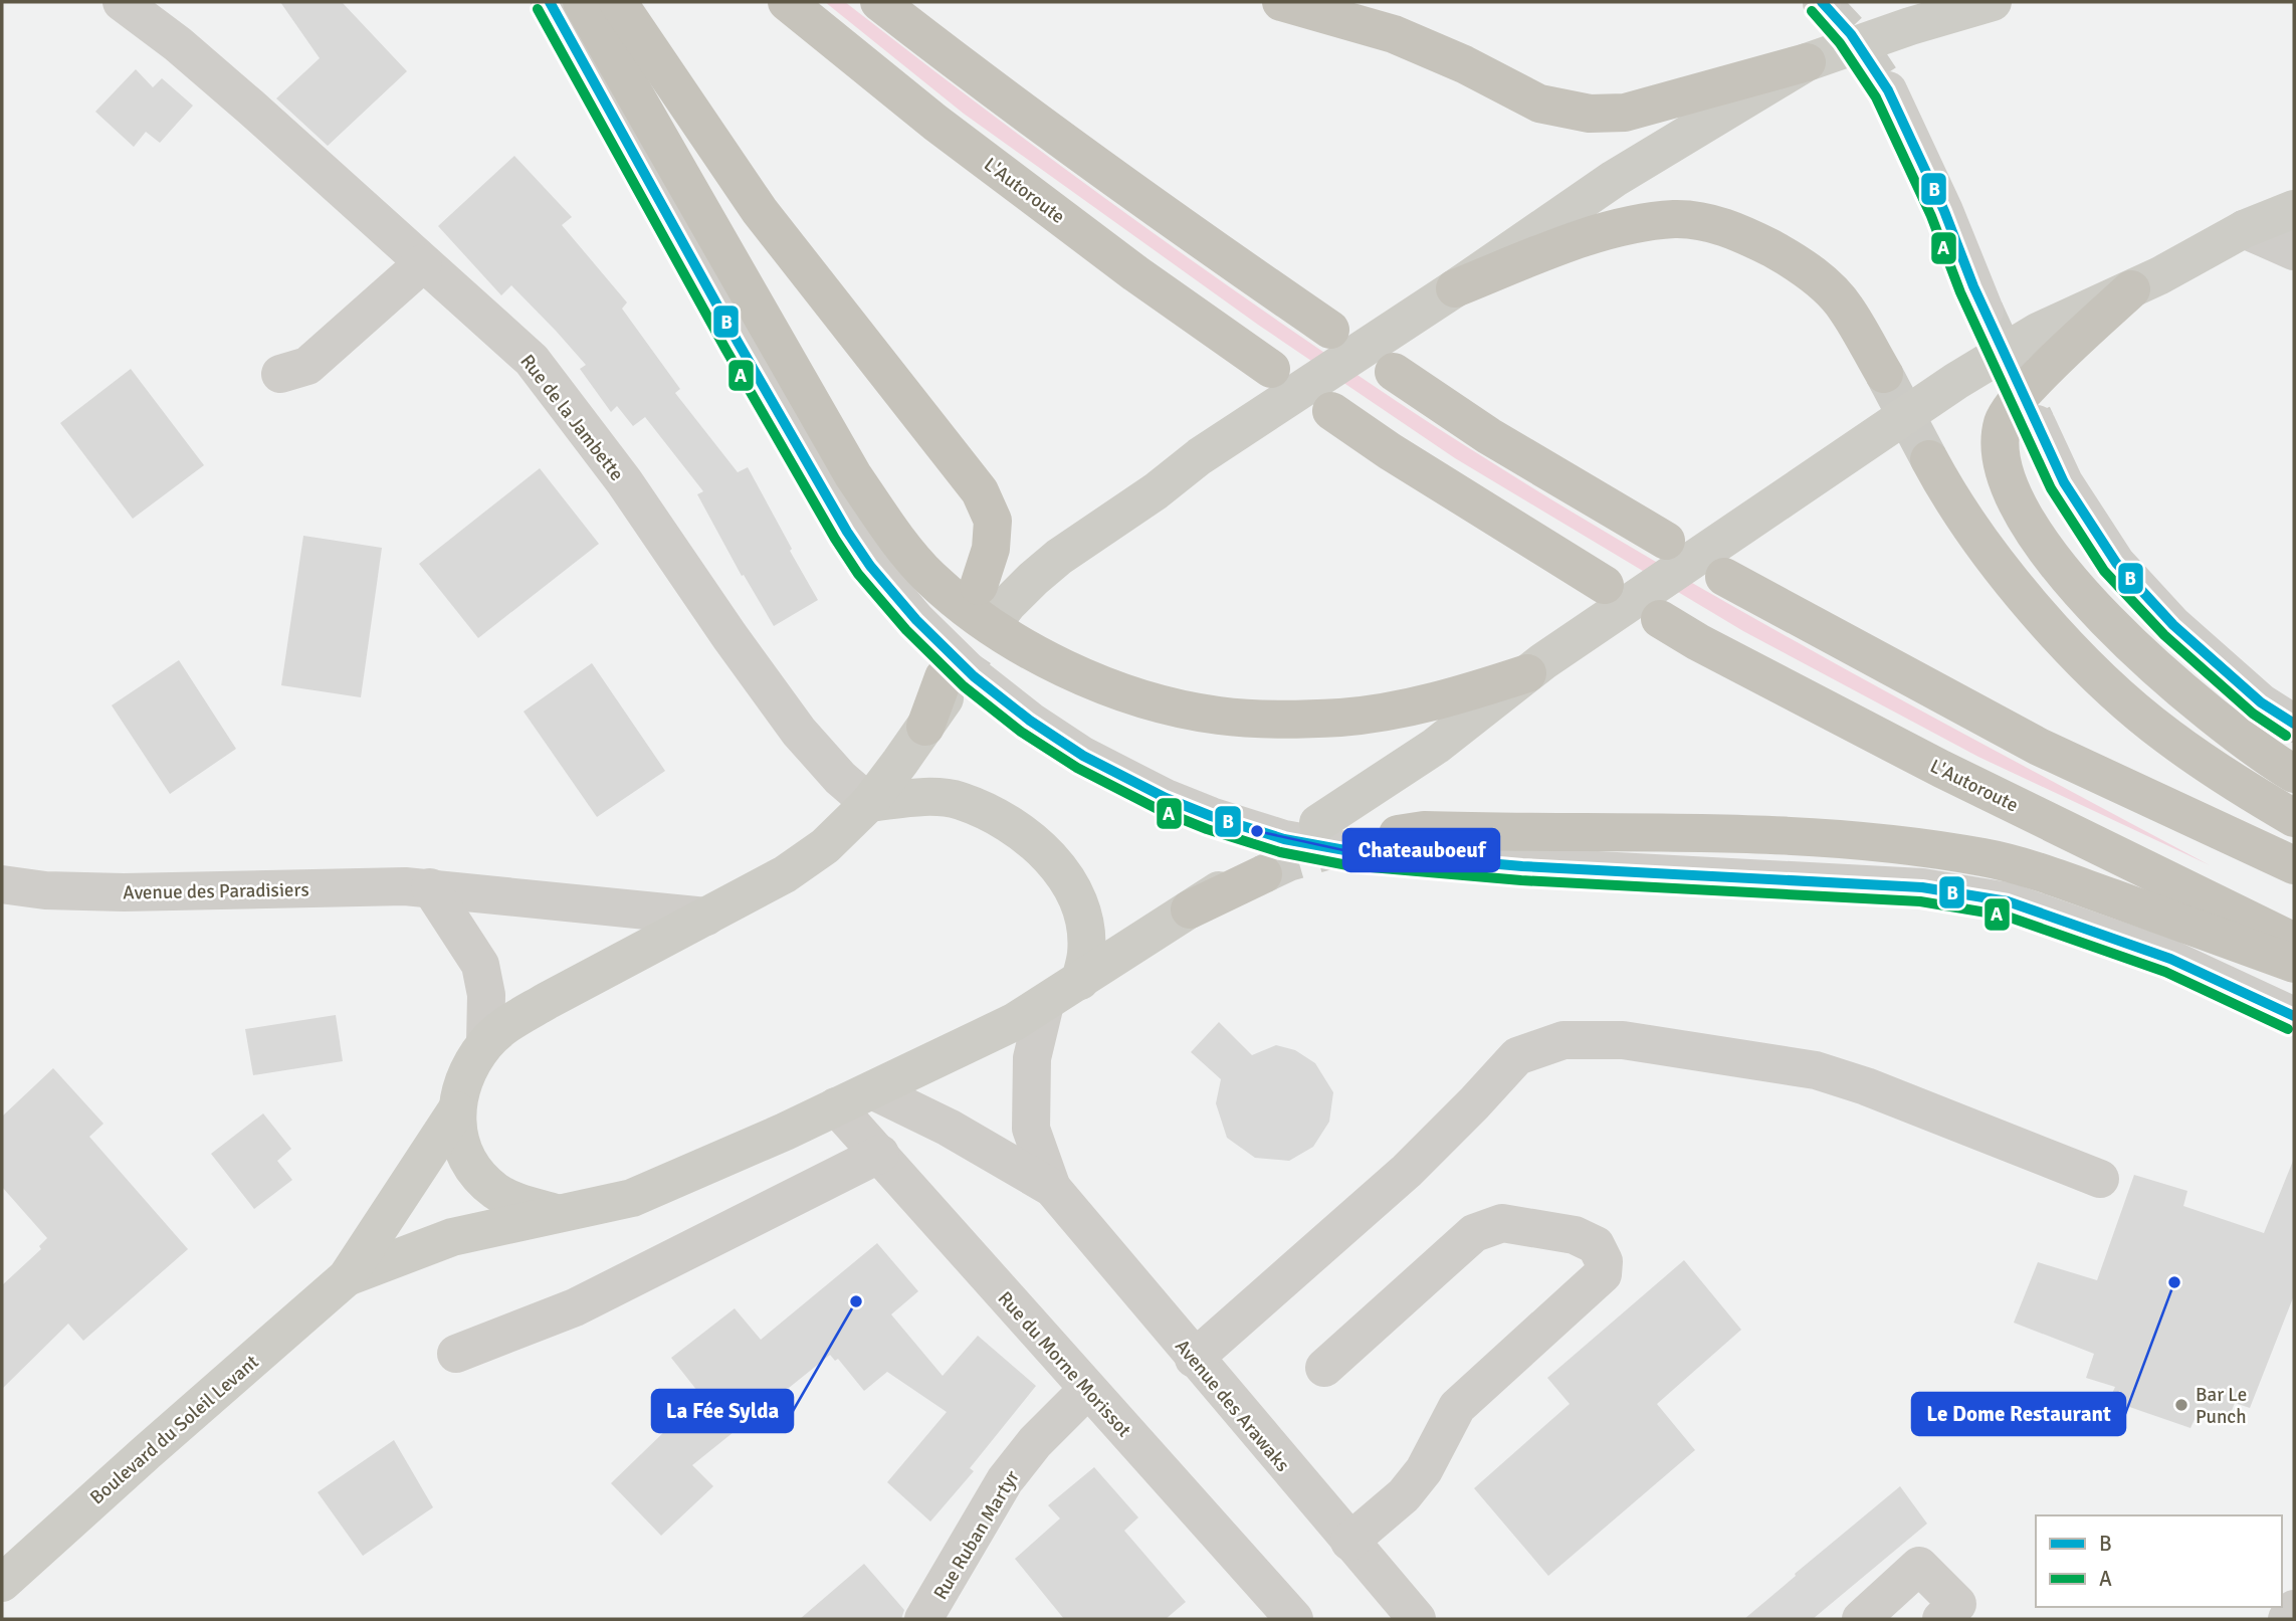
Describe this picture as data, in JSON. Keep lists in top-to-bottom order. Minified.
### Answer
{"streets":{"highway":["L'Autoroute"],"main road":["Boulevard du Soleil Levant"],"street":["Rue de la Jambette","Avenue des Paradisiers","Rue du Morne Morissot","Avenue des Arawaks","Rue Ruban Martyr"]},"crossings":[["Rue du Morne Morissot","Boulevard du Soleil Levant"],["Rue du Morne Morissot","Rue Ruban Martyr"],["Avenue des Arawaks","Boulevard du Soleil Levant"]],"places":["Chateauboeuf","Le Dome Restaurant","La Fée Sylda","Bar Le Punch"],"lines":["transit line B","transit line A"],"legend":["B","A"]}
